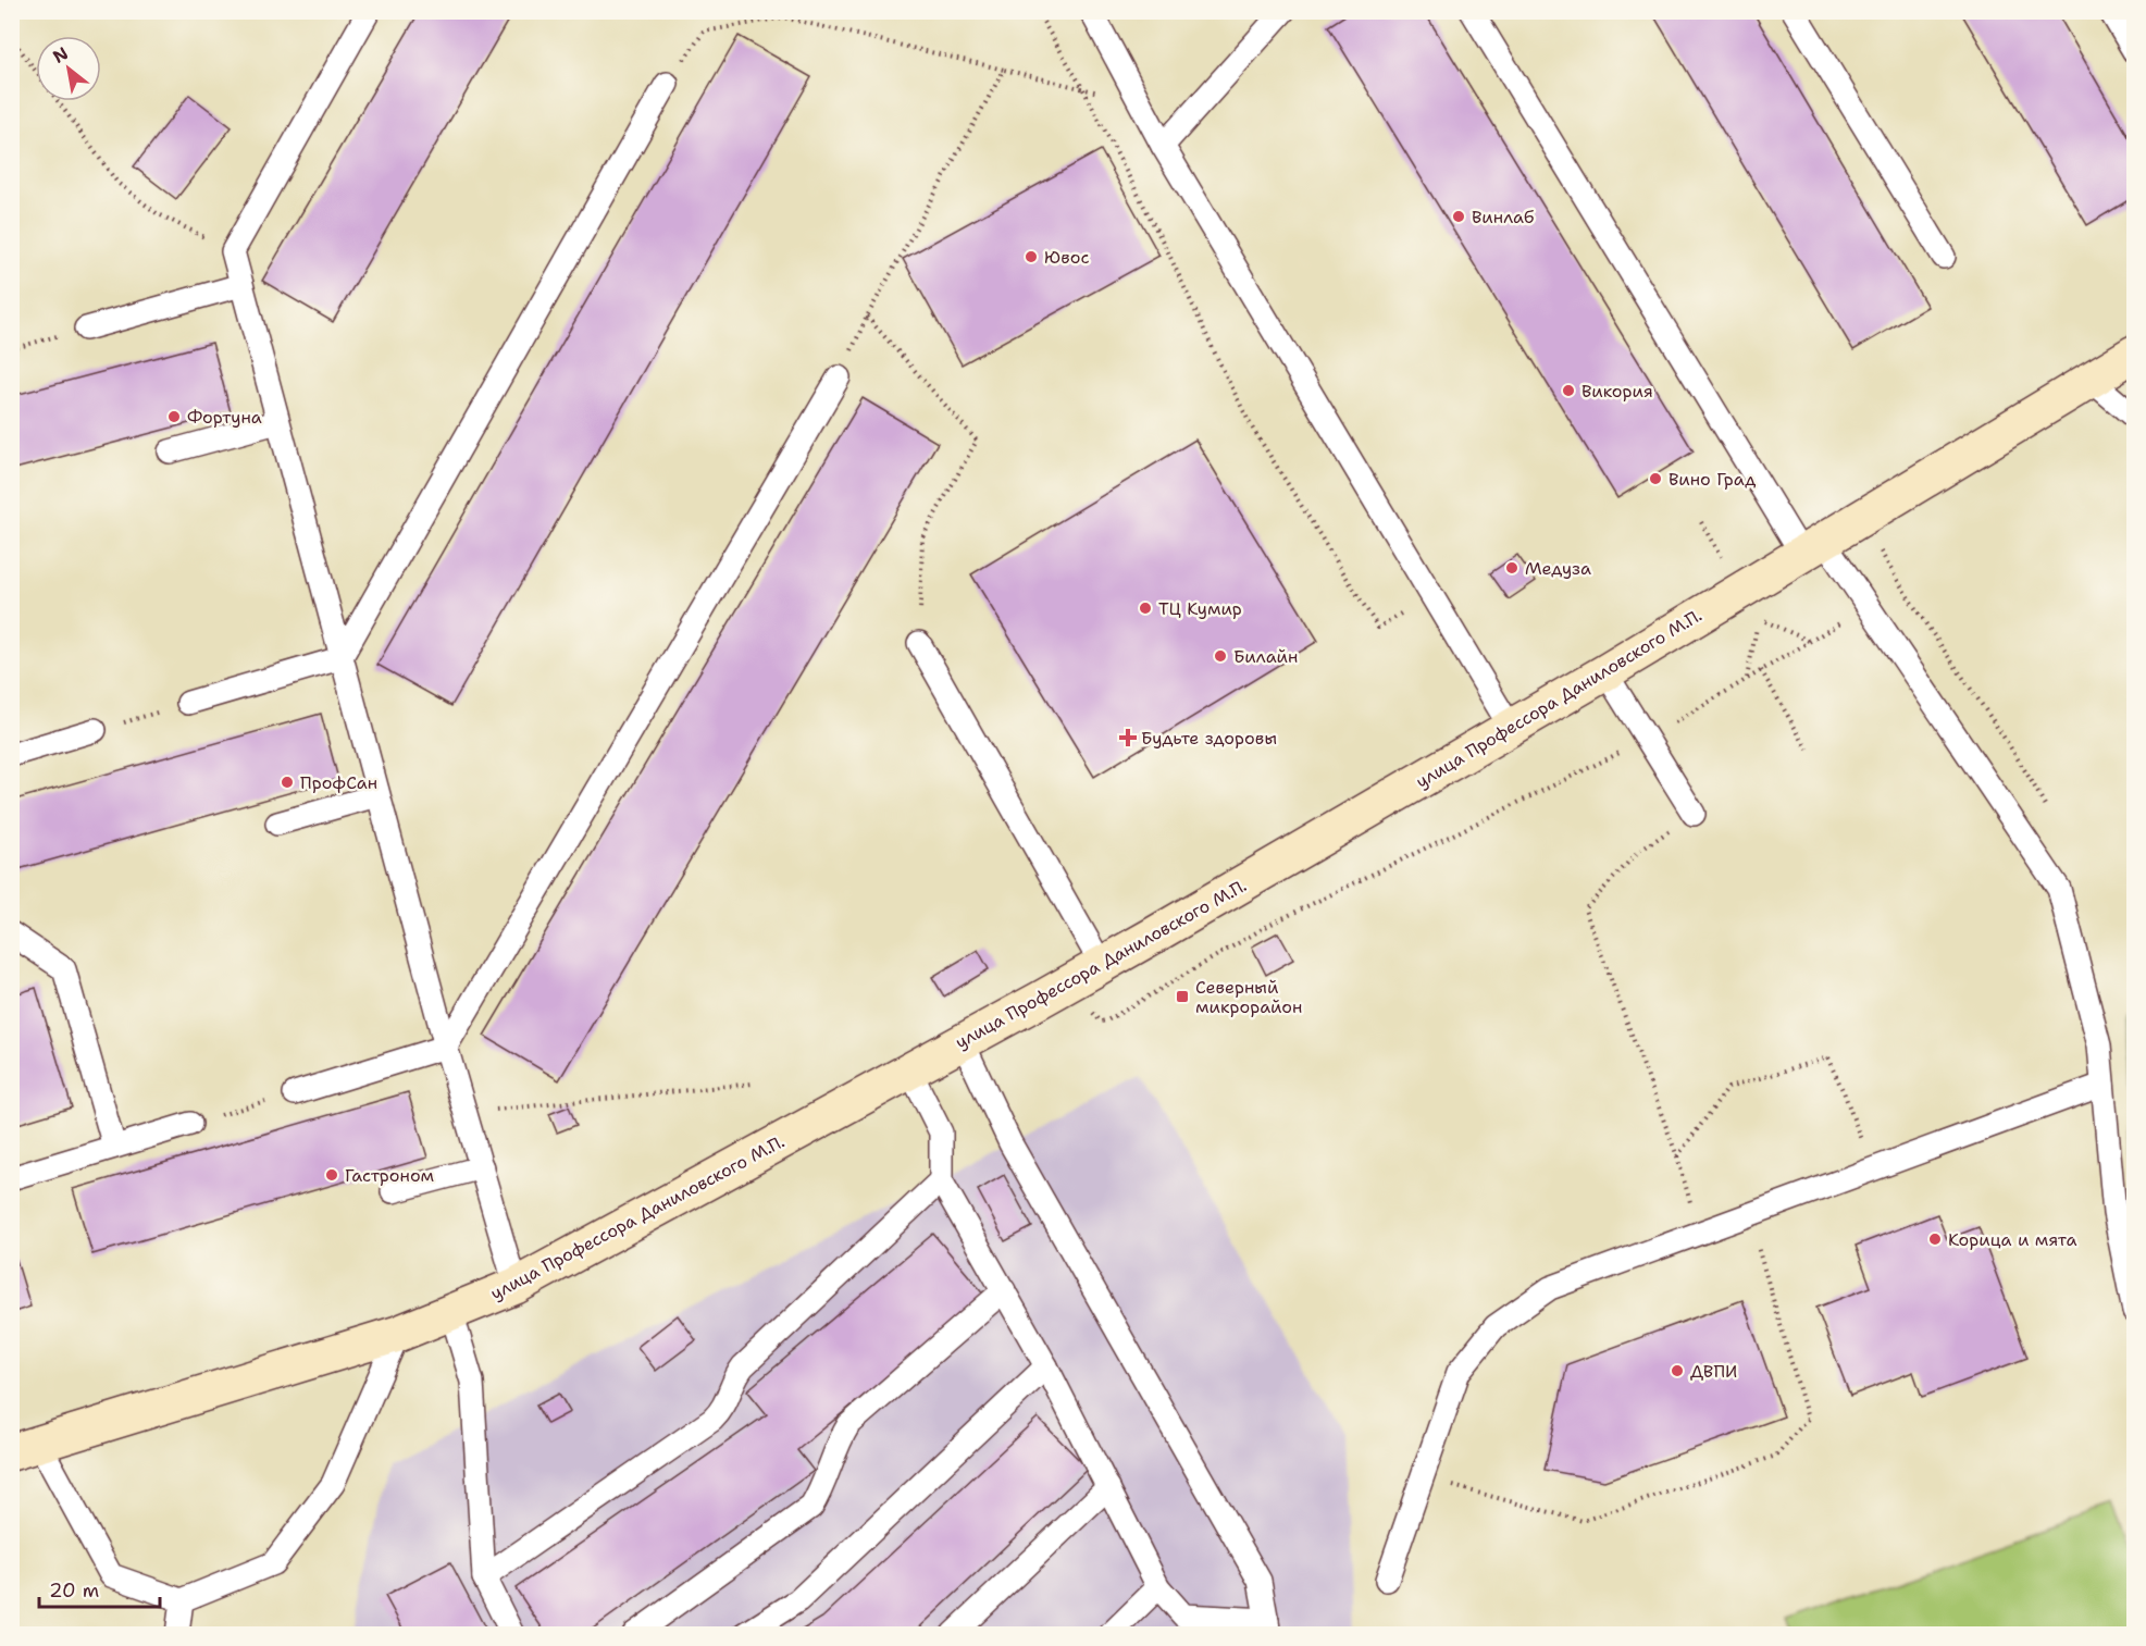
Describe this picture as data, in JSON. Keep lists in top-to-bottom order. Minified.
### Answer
{"streets":{"main road":["улица Профессора Даниловского М.П."]},"places":{"other":["Винлаб","Ювос","Викория","Фортуна","Вино Град","Медуза","ТЦ Кумир","Билайн","ПрофСан","Гастроном","Корица и мята","ДВПИ"],"health":["Будьте здоровы"],"transit":["Северный микрорайон"]},"scale_bar":"20 m","north":"top left"}
